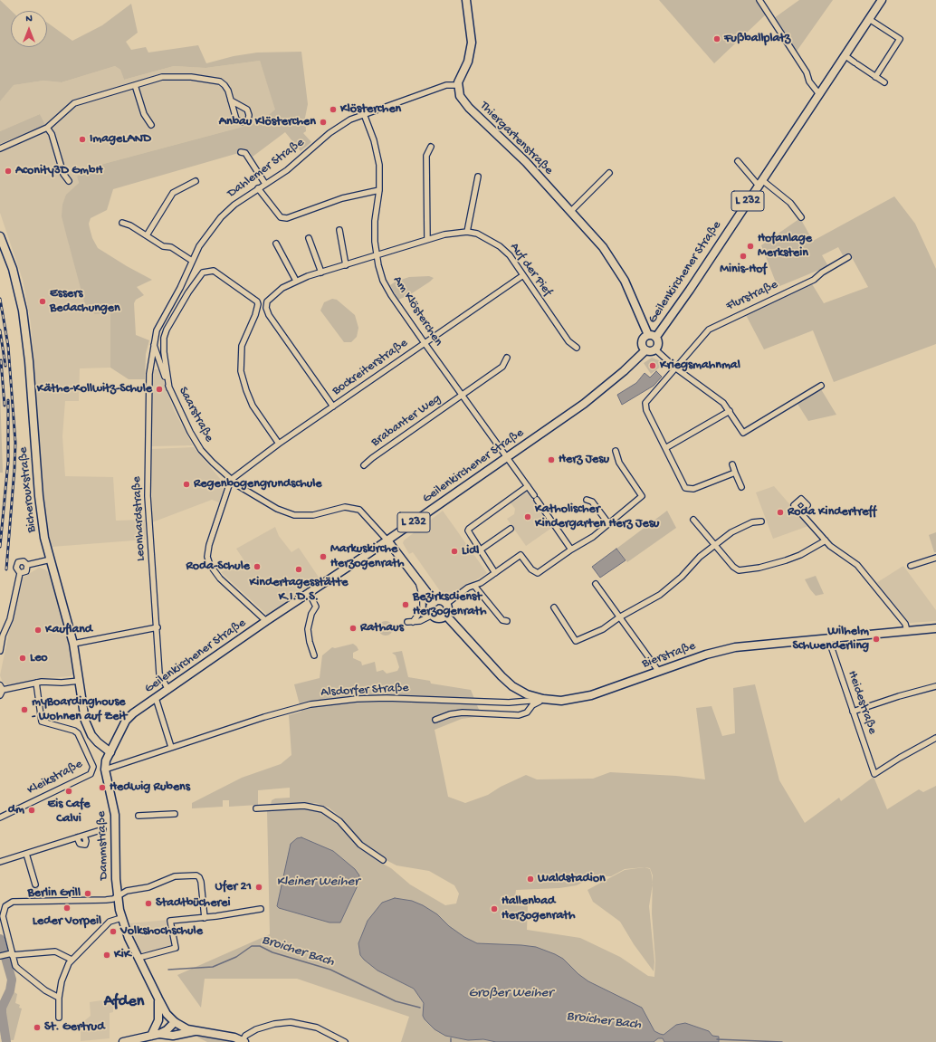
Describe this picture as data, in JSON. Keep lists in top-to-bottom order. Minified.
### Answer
{"streets":{"main road":["Thiergartenstraße","L 232","Geilenkirchener Straße","Bicherouxstraße","Bierstraße","Dammstraße"],"street":["Dahlemer Straße","Auf der Pief","Flurstraße","Am Klösterchen","Bockreiterstraße","Saarstraße","Brabanter Weg","Leonhardstraße","Alsdorfer Straße","Heidestraße","Kleikstraße"]},"crossings":[["Thiergartenstraße","Dahlemer Straße"],["Thiergartenstraße","Geilenkirchener Straße"],["Dahlemer Straße","Am Klösterchen"],["L 232","Geilenkirchener Straße"],["L 232","Bicherouxstraße"],["L 232","Alsdorfer Straße"],["L 232","Dammstraße"],["Auf der Pief","Am Klösterchen"],["Auf der Pief","Bockreiterstraße"],["Geilenkirchener Straße","Am Klösterchen"],["Geilenkirchener Straße","Saarstraße"],["Geilenkirchener Straße","Bicherouxstraße"],["Geilenkirchener Straße","Leonhardstraße"],["Am Klösterchen","Bockreiterstraße"],["Am Klösterchen","Brabanter Weg"],["Bockreiterstraße","Saarstraße"],["Saarstraße","Leonhardstraße"],["Bierstraße","Alsdorfer Straße"],["Bierstraße","Heidestraße"],["Alsdorfer Straße","Dammstraße"]],"districts":["Afden"],"water":["Kleiner Weiher","Broicher Bach","Großer Weiher"],"places":["Fußballplatz","Klösterchen","Anbau Klösterchen","ImageLAND","Aconity3D GmbH","Hofanlage Merkstein","Minis-Hof","Essers Bedachungen","Kriegsmahnmal","Käthe-Kollwitz-Schule","Herz Jesu","Regenbogengrundschule","Roda Kindertreff","Katholischer Kindergarten Herz Jesu","Lidl","Markuskirche Herzogenrath","Roda-Schule","Kindertagesstätte K.I.D.S.","Bezirksdienst Herzogenrath","Rathaus","Kaufland","Wilhelm Schwenderling","Leo","myBoardinghouse - Wohnen auf Zeit","Hedwig Rubens","Eis Cafe Calvi","dm","Waldstadion","Ufer 21","Berlin Grill","Stadtbücherei","Leder Vorpeil","Hallenbad Herzogenrath","Volkshochschule","KiK","St. Gertrud"],"north":"top"}
